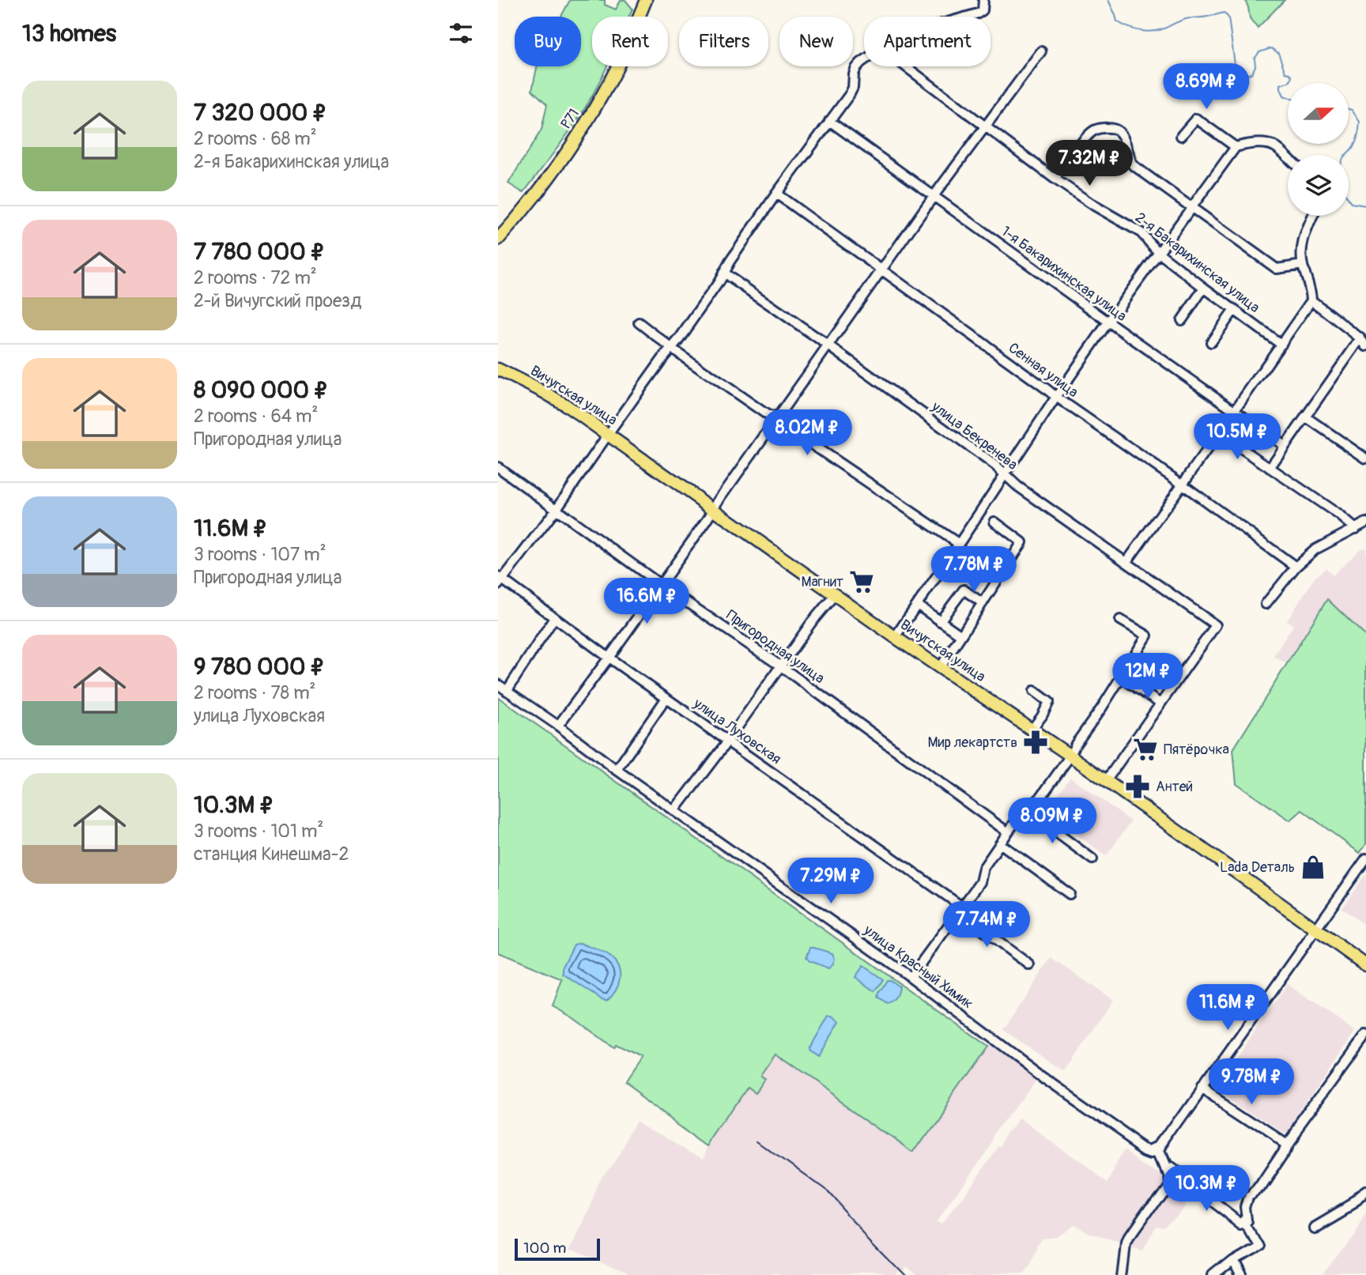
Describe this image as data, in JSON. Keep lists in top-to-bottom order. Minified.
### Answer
{"streets":{"main road":["Р71","Вичугская улица"],"street":["2-я Бакарихинская улица","1-я Бакарихинская улица","Сенная улица","улица Бекренева","Пригородная улица","улица Луховская","улица Красный Химик"]},"places":{"supermarket":["Магнит","Пятёрочка"],"pharmacy":["Мир лекартств","Антей"],"shop":["Lada Dеталь"]},"scale_bar":"100 m","north":"right","page":{"heading":"13 homes","chip":["Buy","Rent","Filters","New","Apartment"],"price":["8.69M ₽","7.32M ₽","8.02M ₽","10.5M ₽","7.78M ₽","16.6M ₽","12M ₽","8.09M ₽","7.29M ₽","7.74M ₽","11.6M ₽","9.78M ₽","10.3M ₽"],"list":[{"name":"7 320 000 ₽","note":"2 rooms · 68 m² · 2-я Бакарихинская улица"},{"name":"7 780 000 ₽","note":"2 rooms · 72 m² · 2-й Вичугский проезд"},{"name":"8 090 000 ₽","note":"2 rooms · 64 m² · Пригородная улица"},{"name":"11.6M ₽","note":"3 rooms · 107 m² · Пригородная улица"},{"name":"9 780 000 ₽","note":"2 rooms · 78 m² · улица Луховская"},{"name":"10.3M ₽","note":"3 rooms · 101 m² · станция Кинешма-2"}],"scale":"100 m"}}
